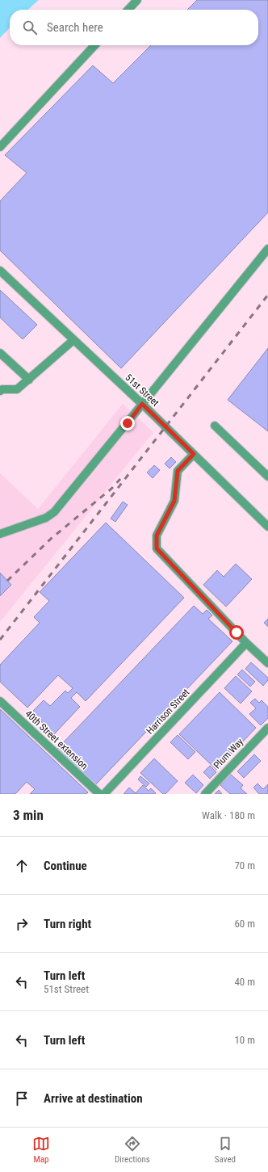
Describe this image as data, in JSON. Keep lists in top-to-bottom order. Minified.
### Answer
{"streets":{"street":["51st Street","Harrison Street","40th Street extension","Plum Way"]},"page":{"search":"Search here","heading":["3 min","Walk · 180 m"],"list":[["Continue","70 m"],["Turn right","60 m"],["Turn left","51st Street","40 m"],["Turn left","10 m"],"Arrive at destination"],"nav":["Map","Directions","Saved"]}}
